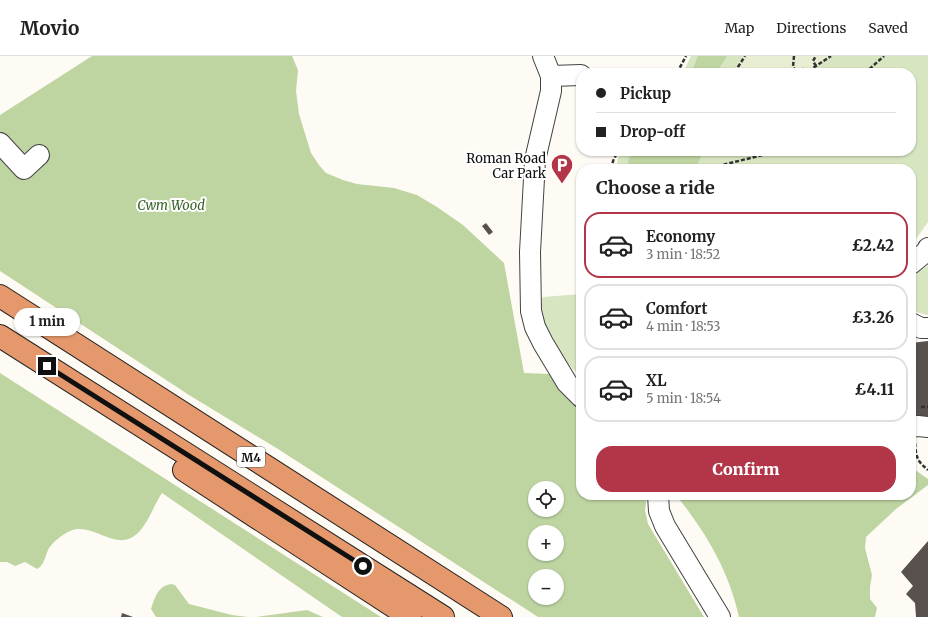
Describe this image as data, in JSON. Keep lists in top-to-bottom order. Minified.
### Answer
{"streets":{"highway":["M4"]},"parks":["Cwm Wood"],"places":{"parking":["Roman Road Car Park"]},"page":{"header":"Movio","nav":["Map","Directions","Saved"],"banner":["Pickup","Drop-off"],"heading":"Choose a ride","list":[{"name":"Economy","note":"3 min · 18:52","value":"£2.42"},{"name":"Comfort","note":"4 min · 18:53","value":"£3.26"},{"name":"XL","note":"5 min · 18:54","value":"£4.11"}],"bubble":"1 min","buttons":"Confirm","map_buttons":["+","−"]}}
